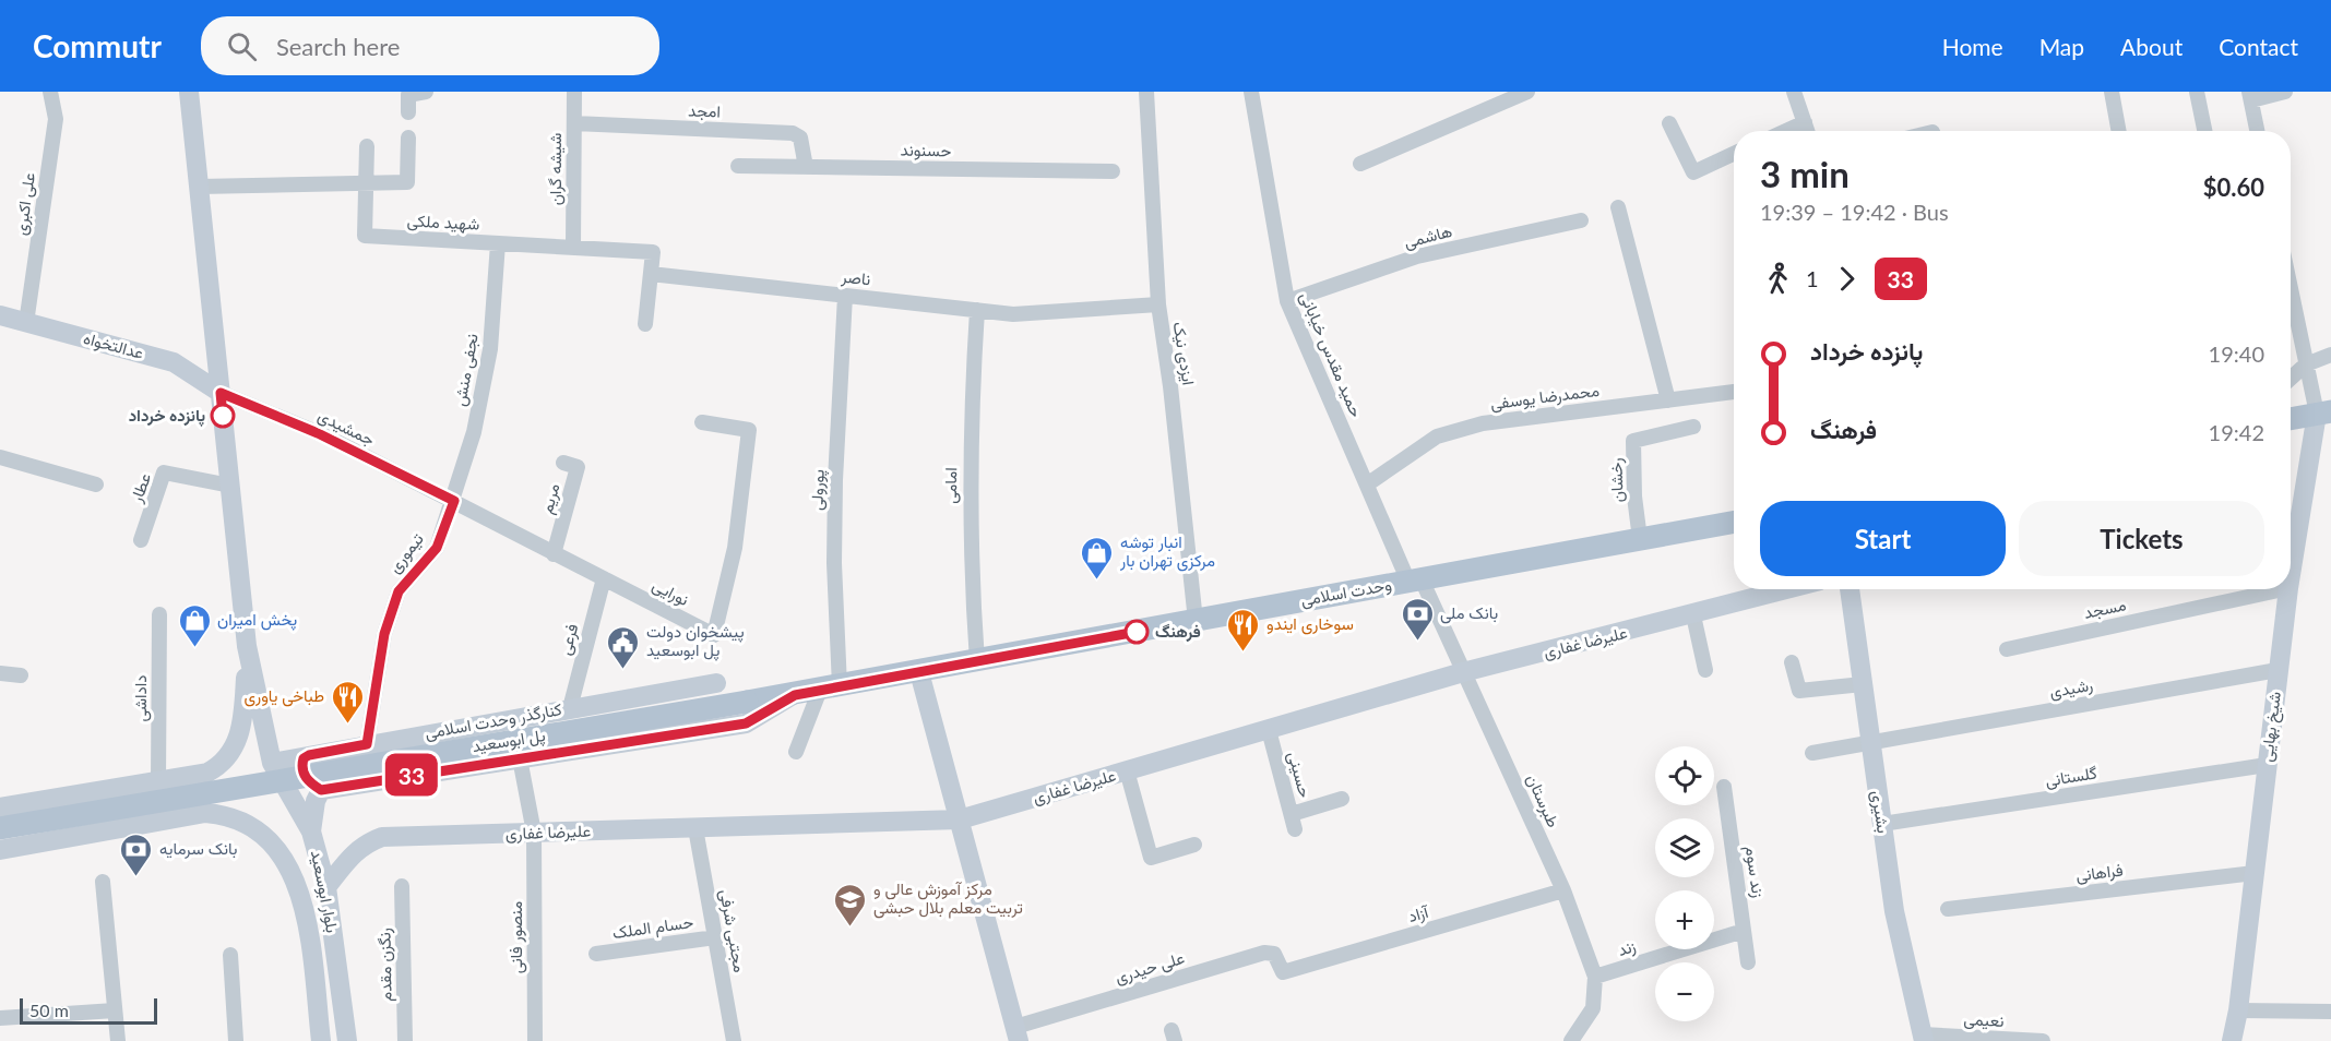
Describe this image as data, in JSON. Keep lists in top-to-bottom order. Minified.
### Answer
{"streets":{"main road":["وحدت اسلامی","پل ابوسعید"],"street":["امجد","حسنوند","شیشه گران","علی اکبری","شهید ملکی","هاشمی","ناصر","عدالتخواه","ایزدی نیک","حمید مقدس خیابانی","نجفی منش","محمدرضا یوسفی","جمشیدی","رخشان","امامی","عطار","پورولی","مریم","تیموری","نورایی","مسجد","فرعی","علیرضا غفاری","رشیدی","داداشی","کنارگذر وحدت اسلامی","شیخ بهایی","حسینی","گلستانی","طبرستان","بشیری","زند سوم","فراهانی","بلوار ابوسعید","آزاد","حسام الملک","مجتبی شرفی","منصور فانی","زند","رنگزن مقدم","علی حیدری","نعیمی"]},"crossings":[["امجد","حسنوند"],["امجد","شیشه گران"],["شیشه گران","شهید ملکی"],["علی اکبری","عدالتخواه"],["شهید ملکی","نجفی منش"],["هاشمی","حمید مقدس خیابانی"],["ناصر","ایزدی نیک"],["ناصر","امامی"],["ناصر","پورولی"],["عدالتخواه","جمشیدی"],["ایزدی نیک","وحدت اسلامی"],["حمید مقدس خیابانی","محمدرضا یوسفی"],["حمید مقدس خیابانی","وحدت اسلامی"],["حمید مقدس خیابانی","طبرستان"],["نجفی منش","جمشیدی"],["نجفی منش","تیموری"],["نجفی منش","نورایی"],["جمشیدی","تیموری"],["جمشیدی","نورایی"],["رخشان","وحدت اسلامی"],["امامی","وحدت اسلامی"],["پورولی","وحدت اسلامی"],["مریم","نورایی"],["تیموری","نورایی"],["تیموری","کنارگذر وحدت اسلامی"],["نورایی","فرعی"],["وحدت اسلامی","پل ابوسعید"],["وحدت اسلامی","طبرستان"],["وحدت اسلامی","منصور فانی"],["فرعی","کنارگذر وحدت اسلامی"],["علیرضا غفاری","حسینی"],["علیرضا غفاری","طبرستان"],["علیرضا غفاری","بلوار ابوسعید"],["علیرضا غفاری","مجتبی شرفی"],["علیرضا غفاری","منصور فانی"],["رشیدی","شیخ بهایی"],["رشیدی","بشیری"],["کنارگذر وحدت اسلامی","بلوار ابوسعید"],["شیخ بهایی","گلستانی"],["شیخ بهایی","فراهانی"],["گلستانی","بشیری"],["طبرستان","آزاد"],["طبرستان","زند"],["بشیری","نعیمی"],["زند سوم","زند"],["آزاد","علی حیدری"],["حسام الملک","مجتبی شرفی"]],"places":{"other":["پانزده خرداد","فرهنگ"],"shop":["انبار توشه مرکزی تهران بار","پخش امیران"],"bank":["بانک ملی","بانک سرمایه"],"restaurant":["سوخاری ایندو","طباخی یاوری"],"public building":["پیشخوان دولت پل ابوسعید"],"school or university":["مرکز آموزش عالی و تربیت معلم بلال حبشی"]},"lines":["bus line 33"],"scale_bar":"50 m","page":{"header":"Commutr","search":"Search here","nav":["Home","Map","About","Contact"],"on_map":"33","heading":["3 min","19:39 – 19:42 · Bus","$0.60"],"legs":["1","33"],"list":[{"name":"پانزده خرداد","value":"19:40"},{"name":"فرهنگ","value":"19:42"}],"buttons":["Start","Tickets"],"map_buttons":["+","−"],"scale":"50 m"}}
